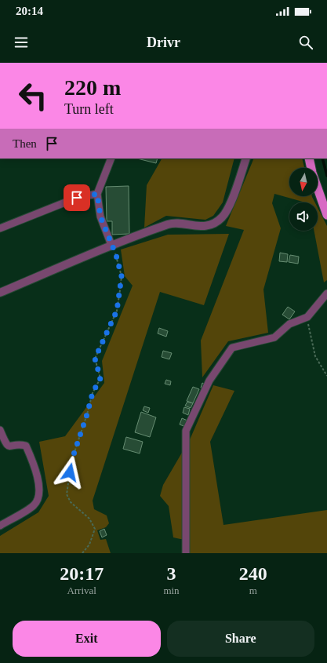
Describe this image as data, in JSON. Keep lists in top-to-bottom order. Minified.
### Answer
{"north":"bottom","page":{"status":"20:14","header":"Drivr","turn":["220 m","Turn left"],"then":"Then","eta":["20:17","Arrival","3","min","240","m"],"buttons":["Exit","Share"]}}
